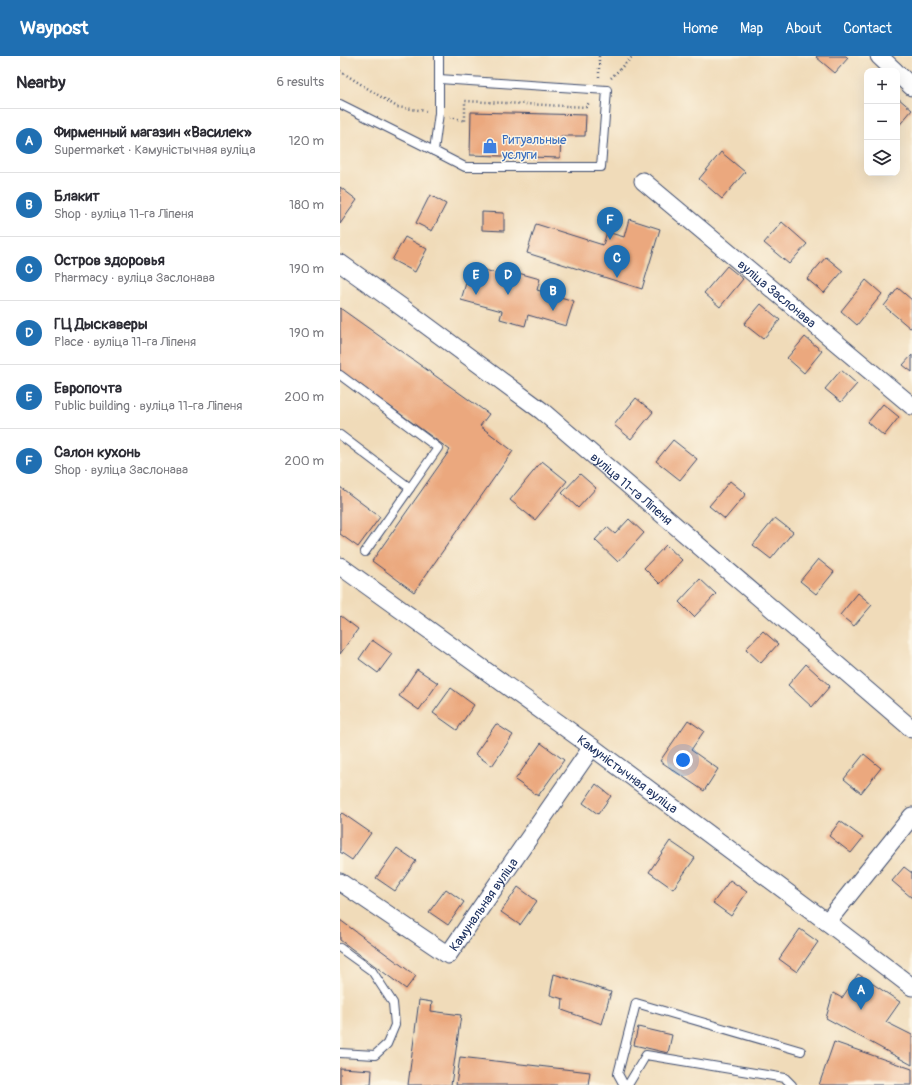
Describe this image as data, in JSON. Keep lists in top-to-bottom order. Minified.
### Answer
{"streets":{"street":["вуліца Заслонава","вуліца 11-га Ліпеня","Камуністычная вуліца","Камунальная вуліца"]},"crossings":[["Камуністычная вуліца","Камунальная вуліца"]],"places":{"shop":["Ритуальные услуги"]},"page":{"header":"Waypost","nav":["Home","Map","About","Contact"],"heading":["Nearby","6 results"],"map_buttons":["+","−"],"list":[{"mark":"A","name":"Фирменный магазин «Василек»","note":"Supermarket · Камуністычная вуліца","value":"120 m"},{"mark":"B","name":"Блакит","note":"Shop · вуліца 11-га Ліпеня","value":"180 m"},{"mark":"C","name":"Остров здоровья","note":"Pharmacy · вуліца Заслонава","value":"190 m"},{"mark":"D","name":"ГЦ Дыскаверы","note":"Place · вуліца 11-га Ліпеня","value":"190 m"},{"mark":"E","name":"Европочта","note":"Public building · вуліца 11-га Ліпеня","value":"200 m"},{"mark":"F","name":"Салон кухонь","note":"Shop · вуліца Заслонава","value":"200 m"}],"pins":["F","C","D","E","B","A"]}}
